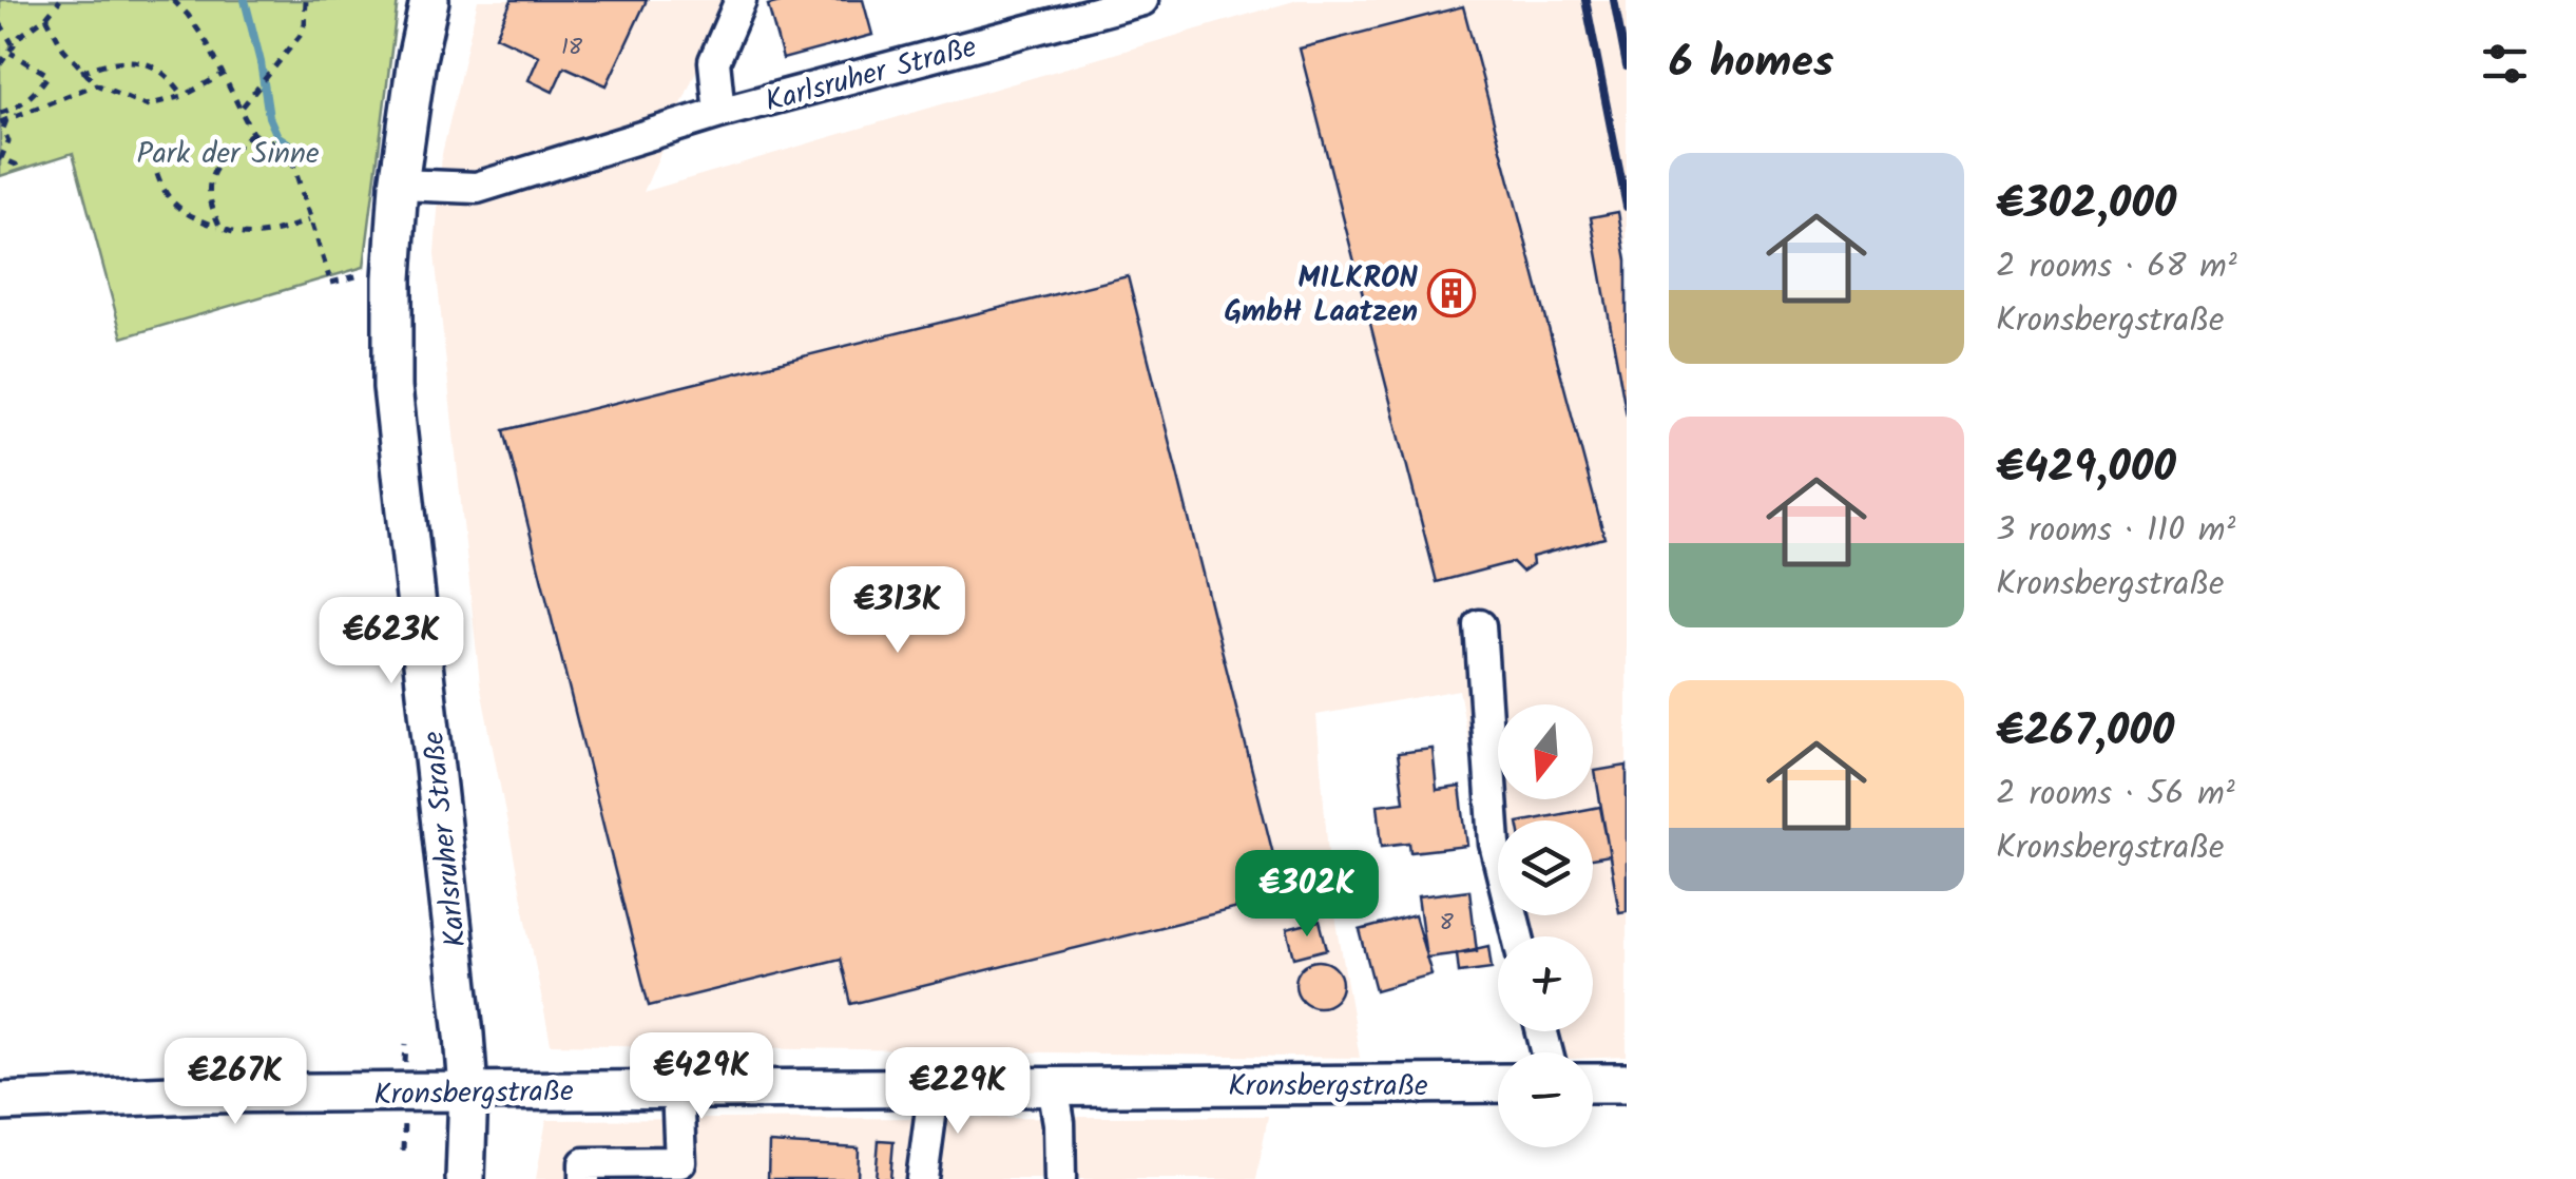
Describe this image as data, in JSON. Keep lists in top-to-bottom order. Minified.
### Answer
{"streets":{"main road":["Karlsruher Straße","Kronsbergstraße"]},"crossings":[["Karlsruher Straße","Kronsbergstraße"]],"parks":["Park der Sinne"],"places":{"building":["MILKRON GmbH Laatzen"]},"house_numbers":["18","8"],"north":"bottom","page":{"heading":"6 homes","list":[{"name":"€302,000","note":"2 rooms · 68 m² · Kronsbergstraße"},{"name":"€429,000","note":"3 rooms · 110 m² · Kronsbergstraße"},{"name":"€267,000","note":"2 rooms · 56 m² · Kronsbergstraße"}],"price":["€313K","€623K","€302K","€429K","€267K","€229K"],"map_buttons":["+","−"]}}
